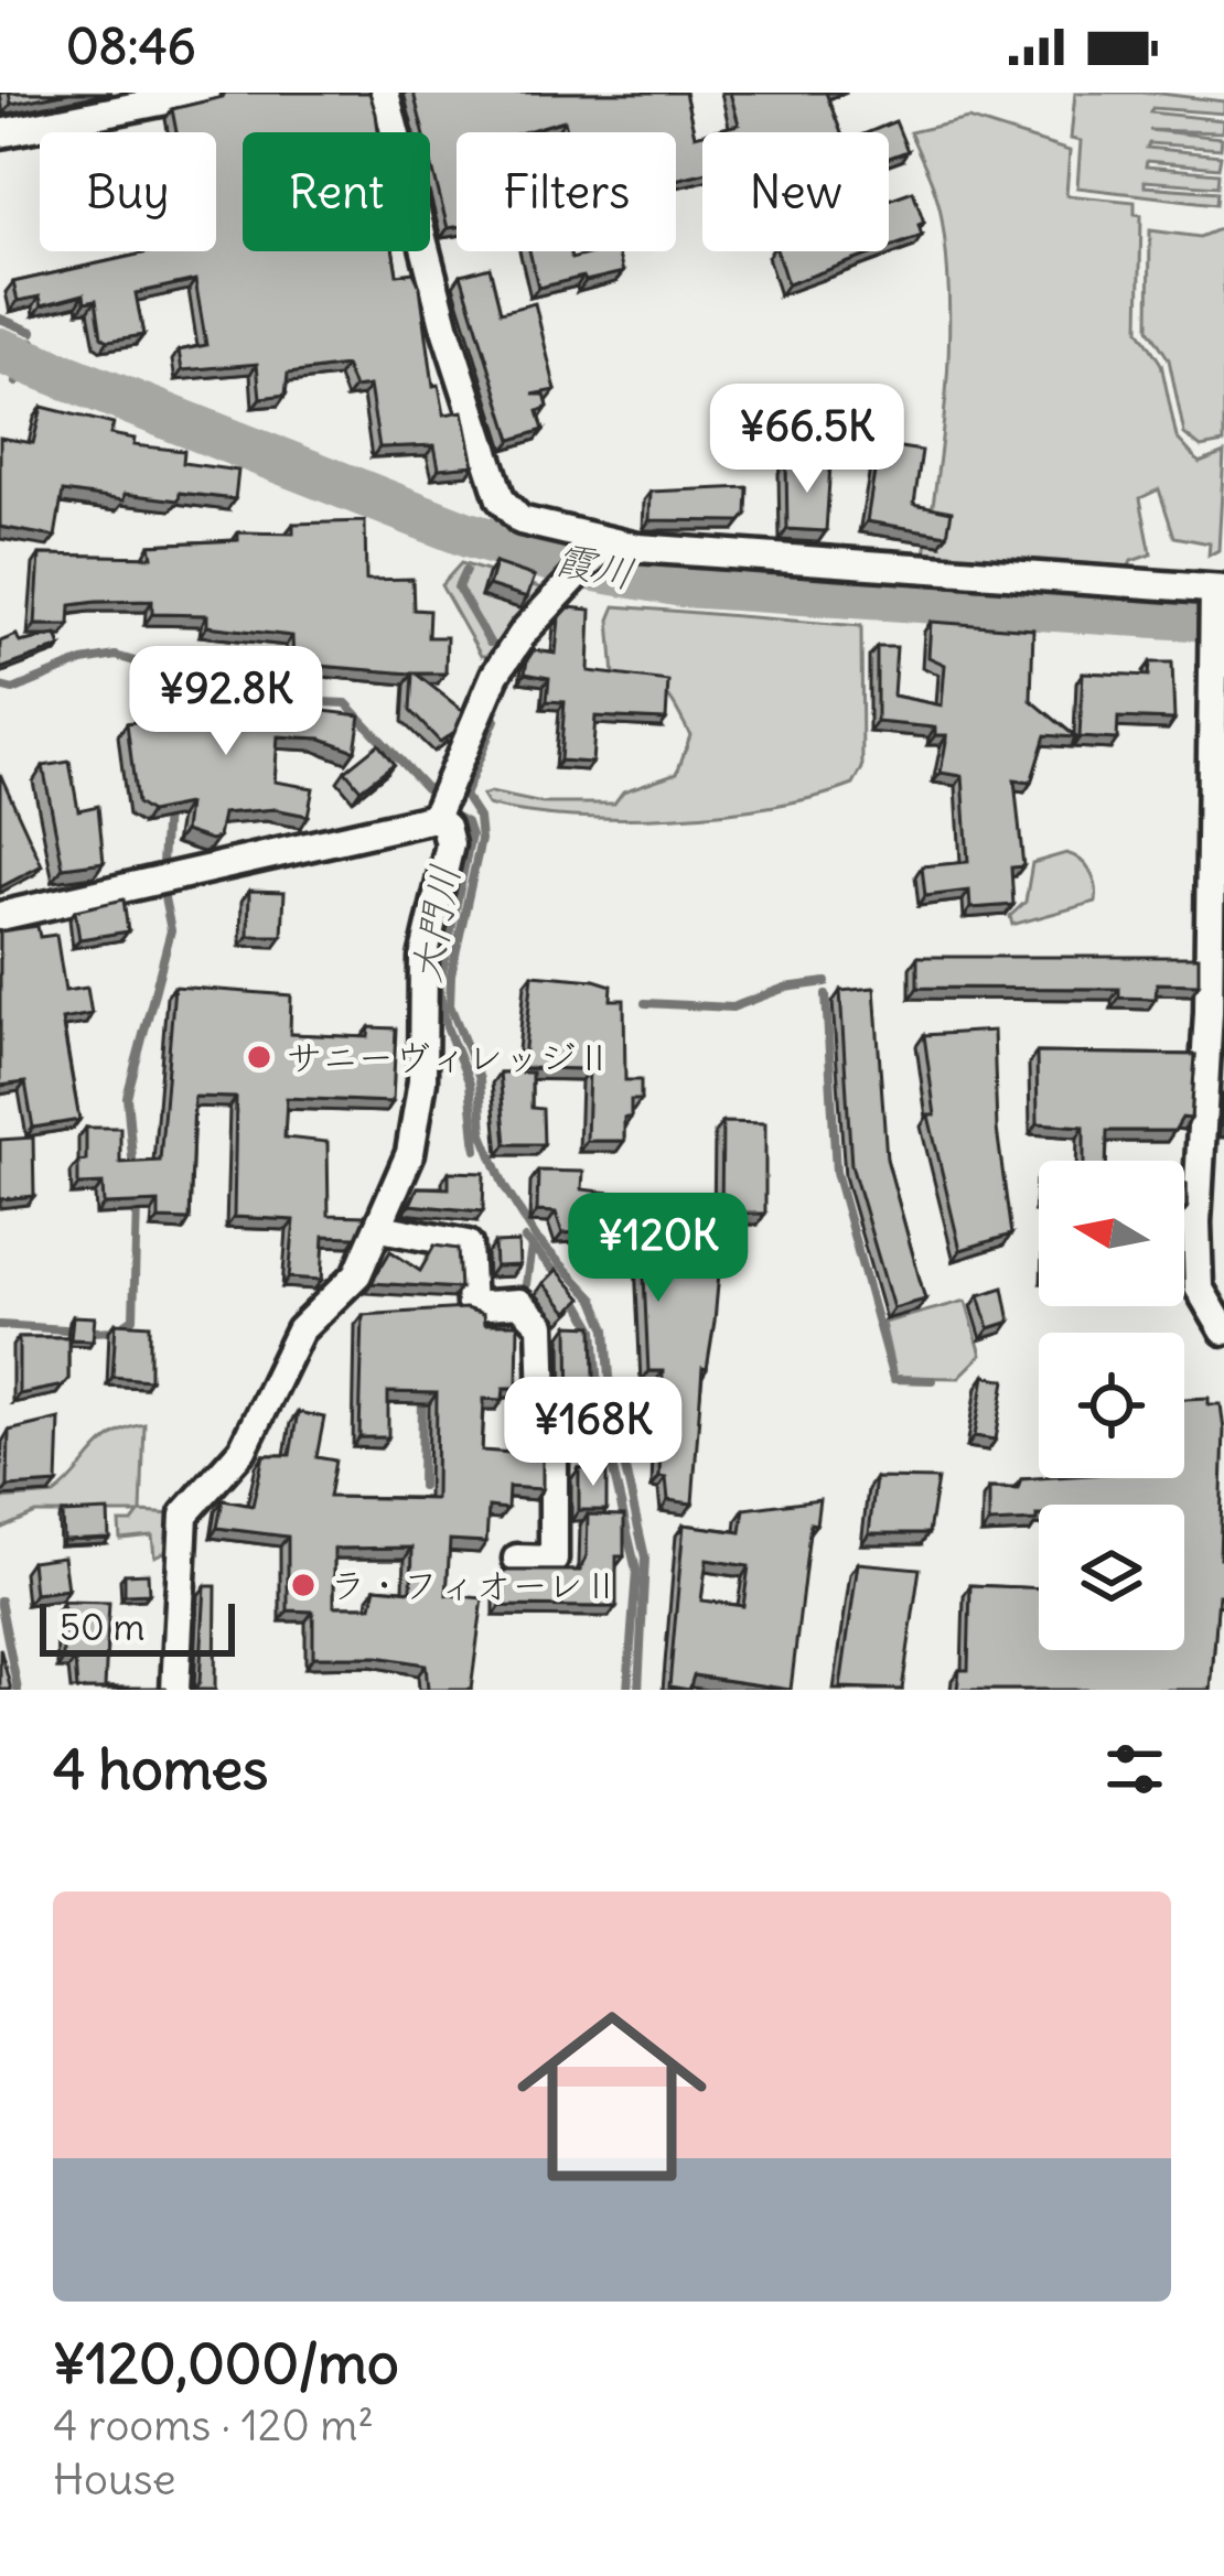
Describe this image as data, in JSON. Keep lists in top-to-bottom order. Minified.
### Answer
{"water":["霞川","大門川"],"places":["サニーヴィレッジⅡ","ラ・フィオーレⅡ"],"scale_bar":"50 m","north":"left","page":{"status":"08:46","chip":["Buy","Rent","Filters","New"],"price":["¥66.5K","¥92.8K","¥120K","¥168K"],"scale":"50 m","heading":"4 homes","list":[{"name":"¥120,000/mo","note":"4 rooms · 120 m² · House"}]}}
